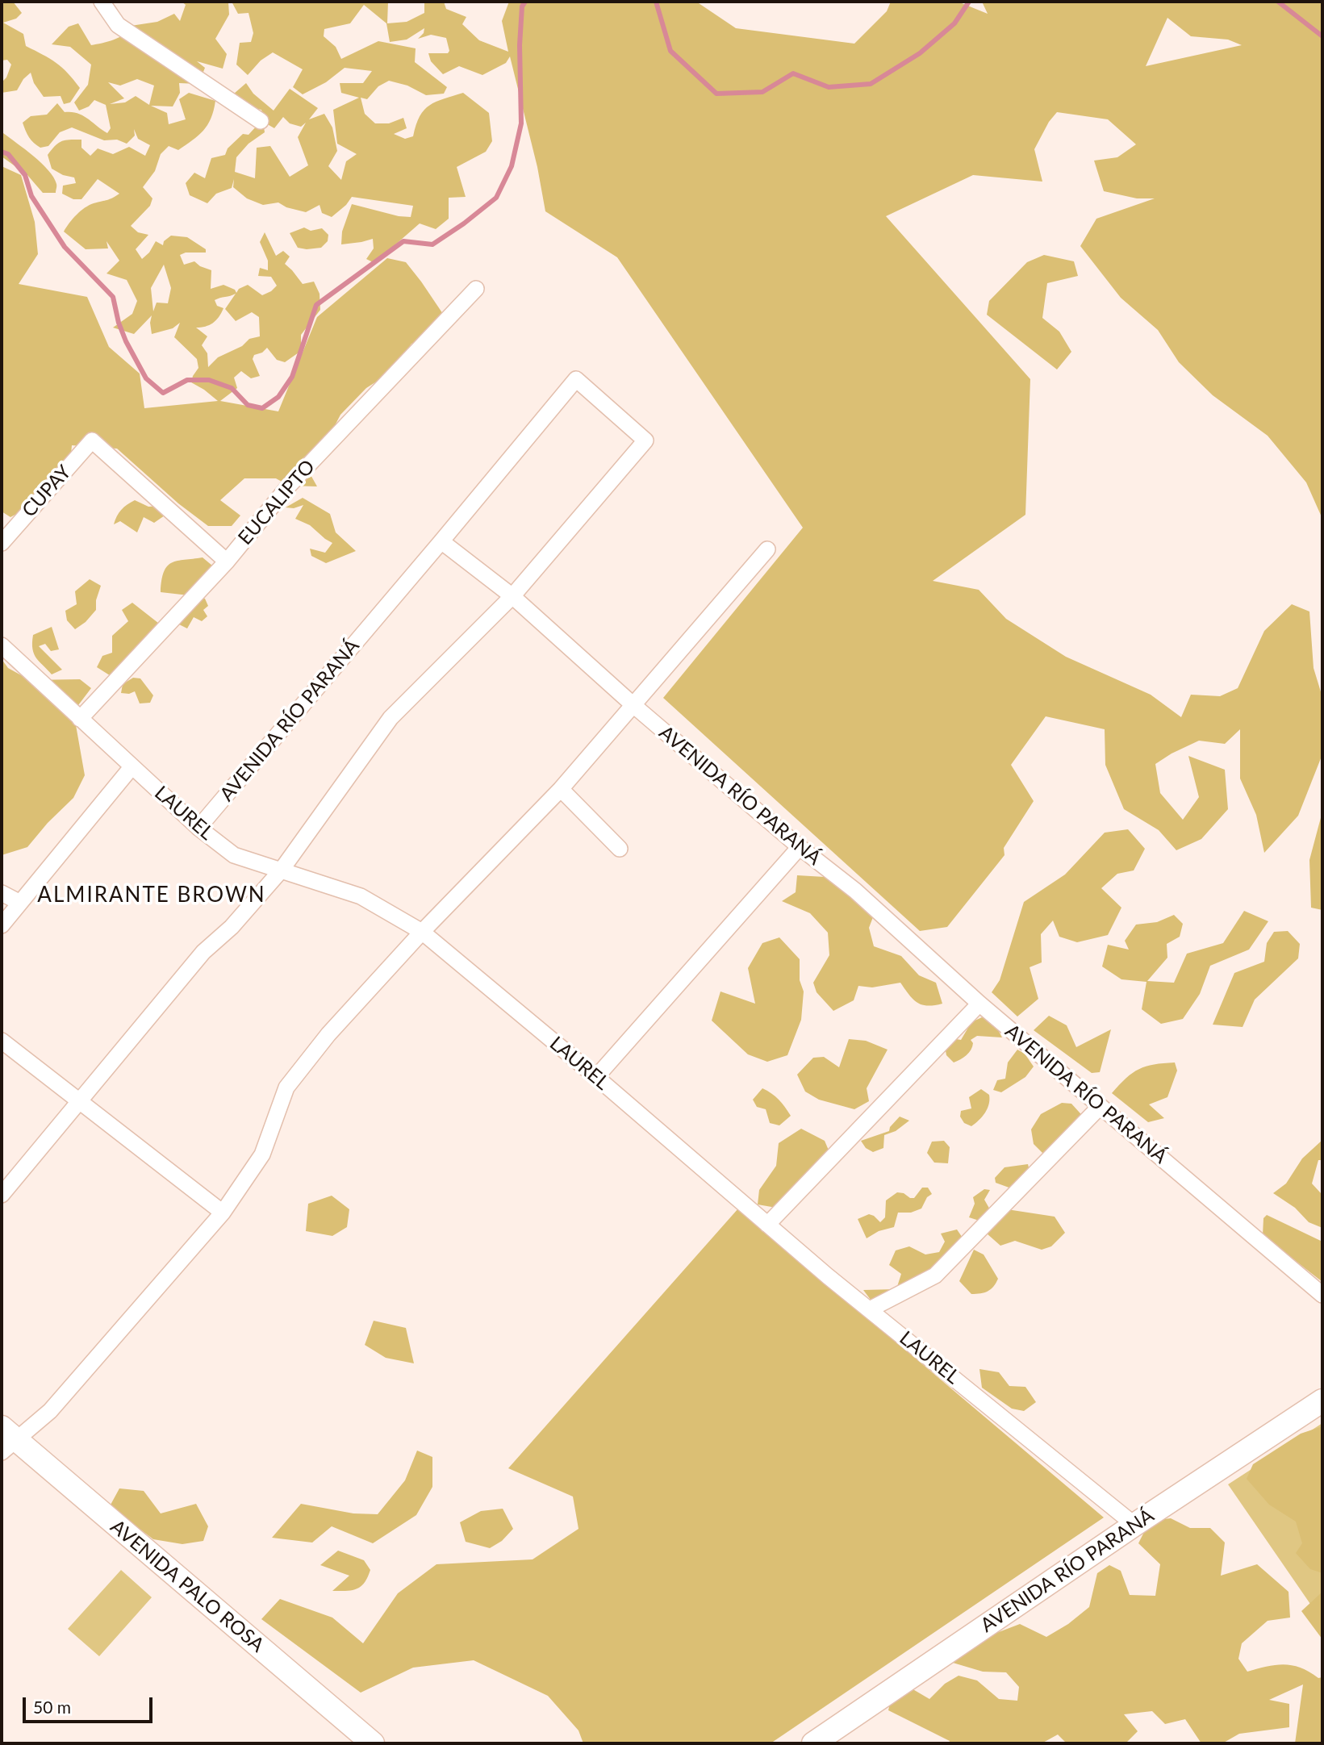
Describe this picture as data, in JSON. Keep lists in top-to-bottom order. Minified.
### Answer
{"streets":{"main road":["AVENIDA RÍO PARANÁ","AVENIDA PALO ROSA"],"street":["CUPAY","EUCALIPTO","LAUREL"]},"crossings":[["CUPAY","EUCALIPTO"],["EUCALIPTO","LAUREL"],["AVENIDA RÍO PARANÁ","LAUREL"]],"districts":["ALMIRANTE BROWN"],"scale_bar":"50 m"}
